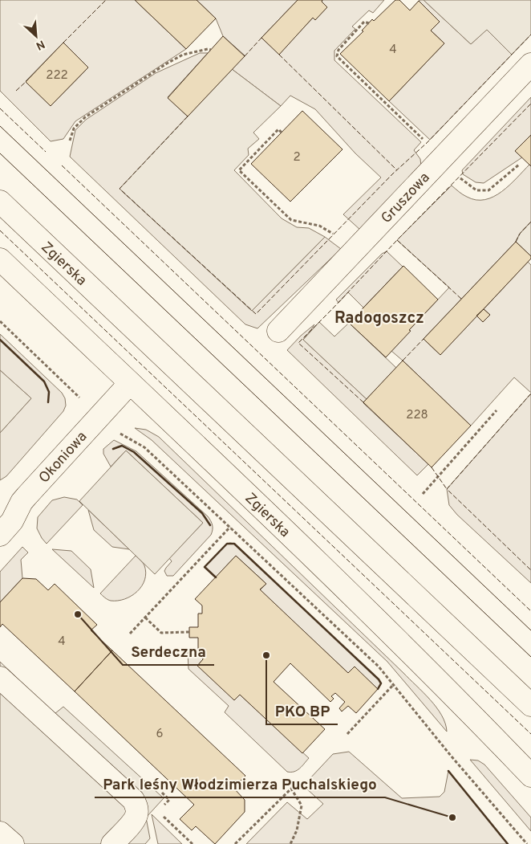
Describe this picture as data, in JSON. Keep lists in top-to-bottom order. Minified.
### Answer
{"streets":{"main road":["Gruszowa","Zgierska","Okoniowa"]},"crossings":[["Zgierska","Okoniowa"]],"districts":["Radogoszcz"],"places":["Serdeczna","PKO BP","Park leśny Włodzimierza Puchalskiego"],"house_numbers":["4","222","2","228","4","6"],"north":"bottom right"}
